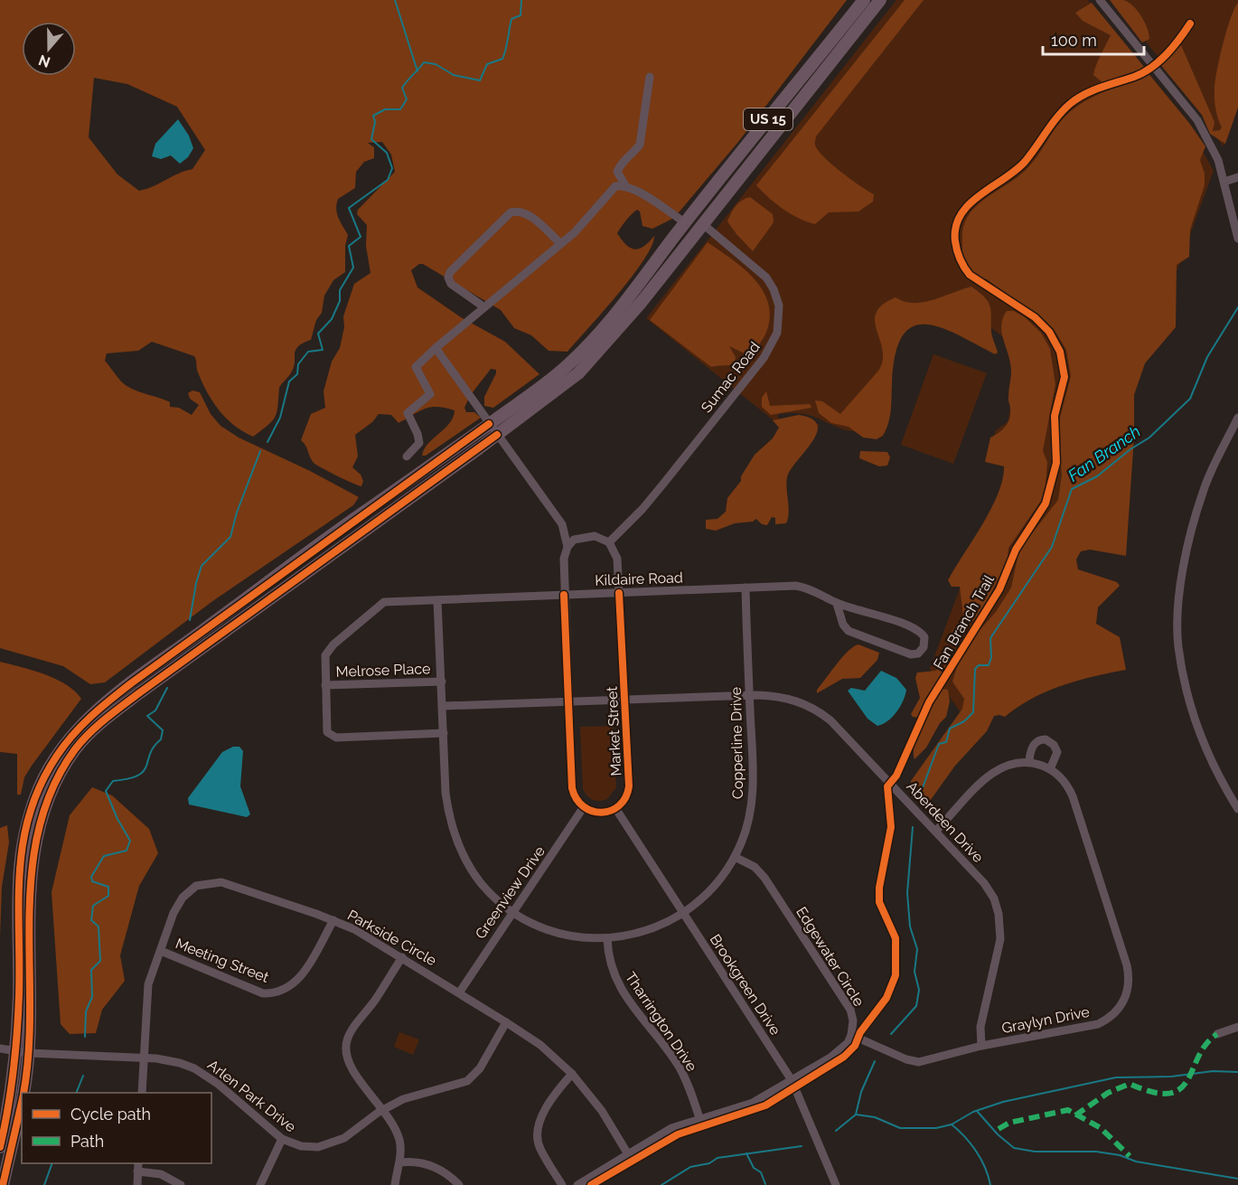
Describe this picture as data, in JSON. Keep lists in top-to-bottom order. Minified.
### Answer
{"streets":{"highway":["US 15"],"street":["Sumac Road","Kildaire Road","Melrose Place","Market Street","Copperline Drive","Aberdeen Drive","Greenview Drive","Parkside Circle","Edgewater Circle","Meeting Street","Brookgreen Drive","Graylyn Drive","Tharrington Drive","Arlen Park Drive"],"cycle path":["Fan Branch Trail"]},"crossings":[["US 15","Sumac Road"],["US 15","Arlen Park Drive"],["Sumac Road","Kildaire Road"],["Sumac Road","Market Street"],["Kildaire Road","Melrose Place"],["Kildaire Road","Market Street"],["Kildaire Road","Copperline Drive"],["Melrose Place","Copperline Drive"],["Market Street","Aberdeen Drive"],["Market Street","Brookgreen Drive"],["Copperline Drive","Aberdeen Drive"],["Copperline Drive","Greenview Drive"],["Copperline Drive","Edgewater Circle"],["Copperline Drive","Brookgreen Drive"],["Copperline Drive","Tharrington Drive"],["Aberdeen Drive","Graylyn Drive"],["Greenview Drive","Parkside Circle"],["Parkside Circle","Meeting Street"],["Parkside Circle","Arlen Park Drive"],["Edgewater Circle","Graylyn Drive"]],"water":["Fan Branch"],"legend":["Cycle path","Path"],"scale_bar":"100 m","north":"bottom"}
